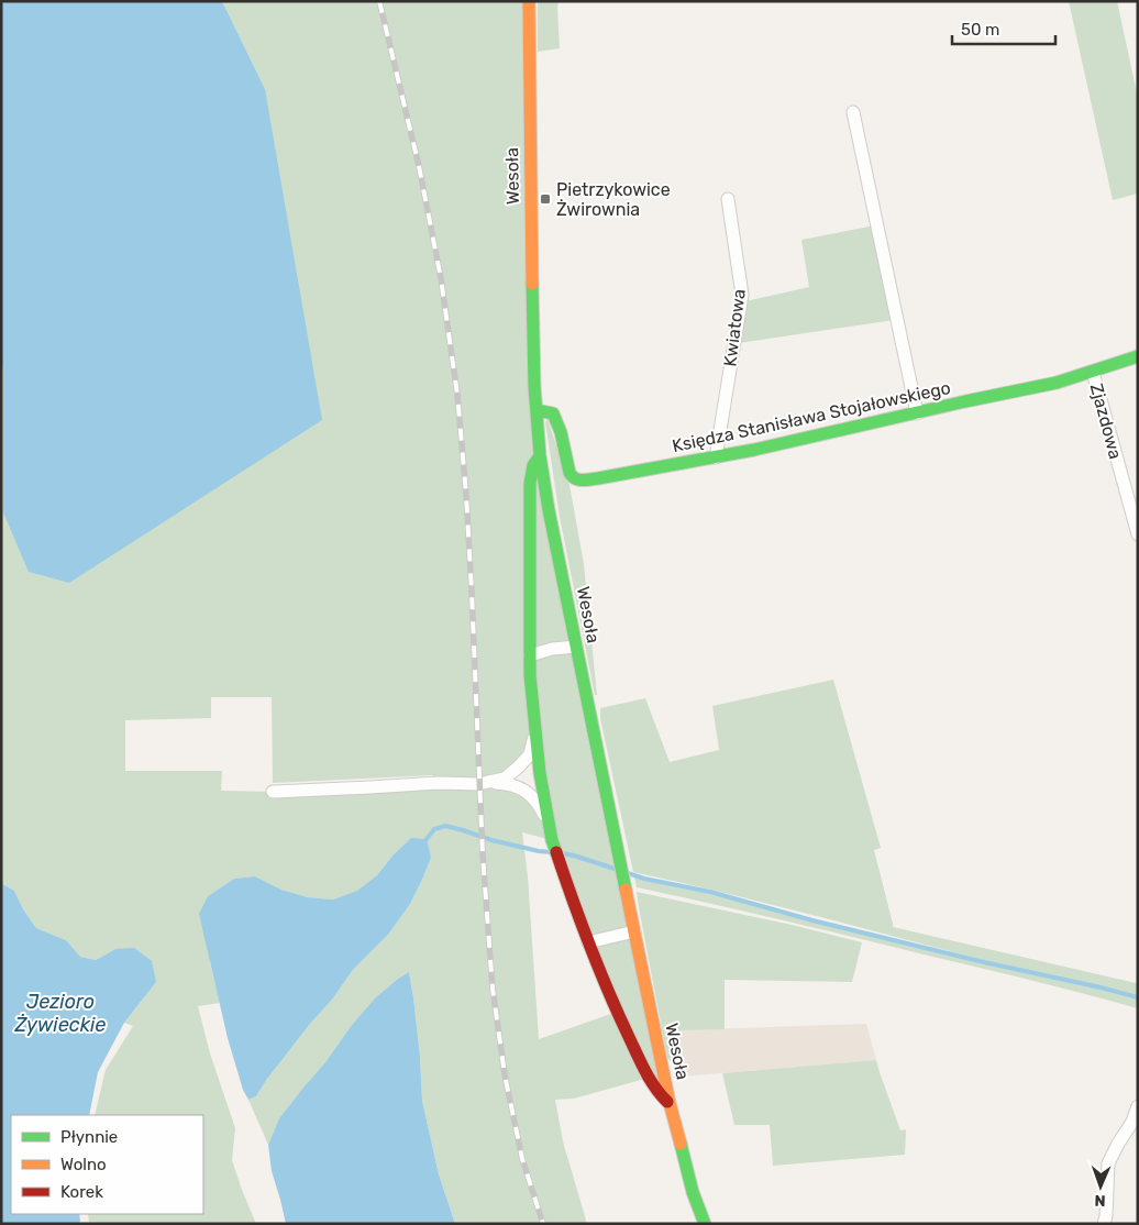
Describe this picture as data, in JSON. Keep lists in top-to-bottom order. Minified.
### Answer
{"streets":{"street":["Wesoła","Kwiatowa","Księdza Stanisława Stojałowskiego","Zjazdowa"]},"crossings":[["Wesoła","Księdza Stanisława Stojałowskiego"],["Kwiatowa","Księdza Stanisława Stojałowskiego"],["Księdza Stanisława Stojałowskiego","Zjazdowa"]],"water":["Jezioro Żywieckie"],"places":{"transit":["Pietrzykowice Żwirownia"]},"legend":["Płynnie","Wolno","Korek"],"scale_bar":"50 m","north":"bottom"}
